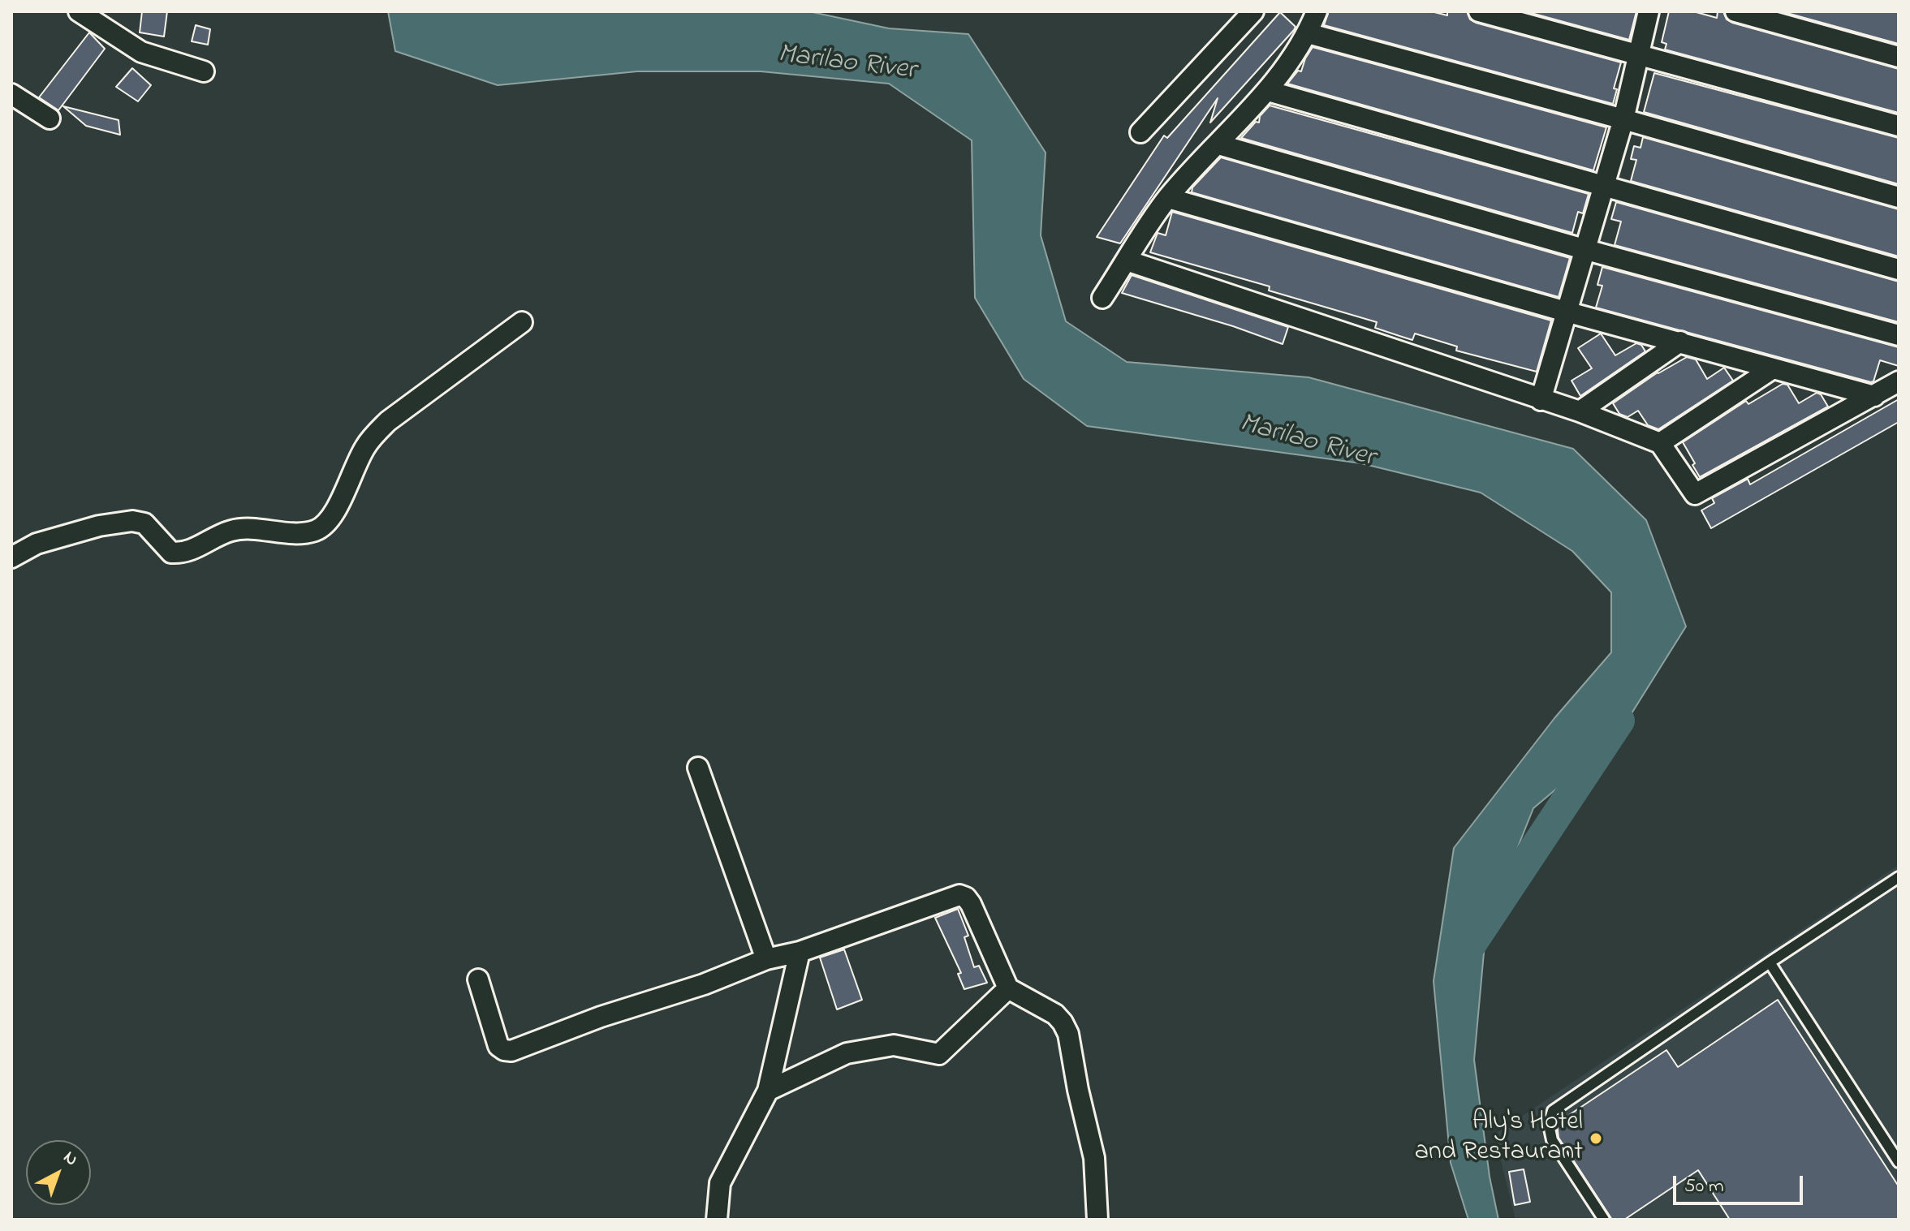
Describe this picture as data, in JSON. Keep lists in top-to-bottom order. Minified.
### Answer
{"water":["Marilao River"],"places":["Aly's Hotel and Restaurant"],"scale_bar":"50 m","north":"top right"}
